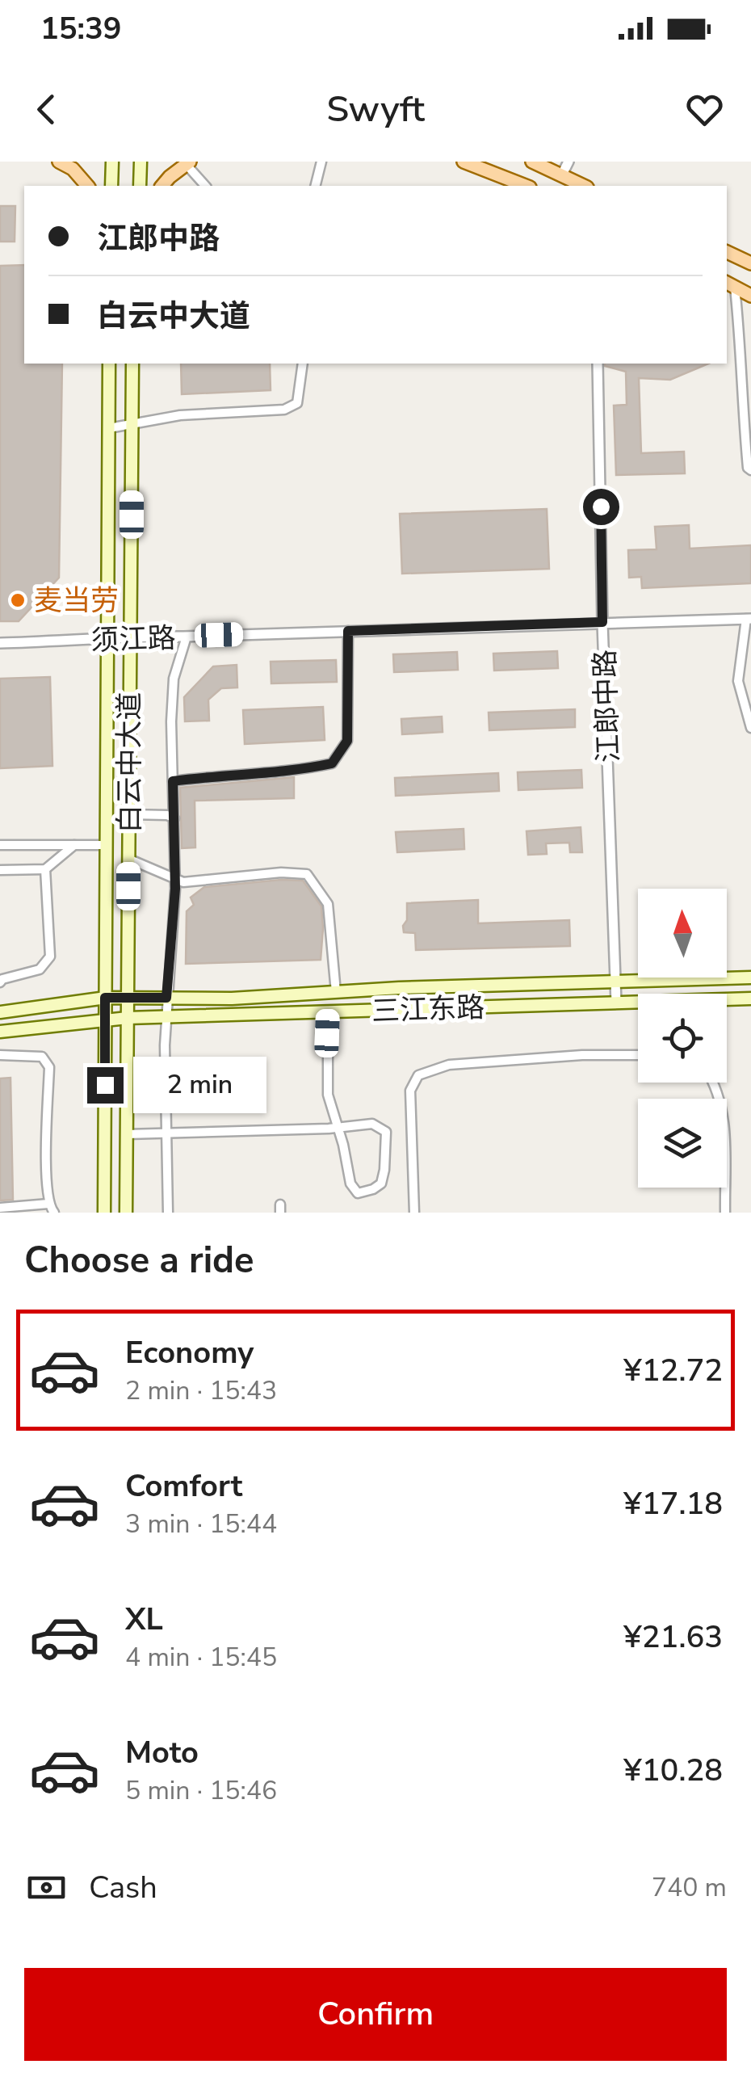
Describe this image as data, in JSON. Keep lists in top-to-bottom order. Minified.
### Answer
{"streets":{"main road":["白云中大道","三江东路"],"street":["须江路","江郎中路"]},"crossings":[["须江路","江郎中路"],["须江路","白云中大道"],["江郎中路","三江东路"],["白云中大道","三江东路"]],"places":["麦当劳"],"north":"top","page":{"status":"15:39","header":"Swyft","banner":["江郎中路","白云中大道"],"bubble":"2 min","heading":"Choose a ride","list":[{"name":"Economy","note":"2 min · 15:43","value":"¥12.72"},{"name":"Comfort","note":"3 min · 15:44","value":"¥17.18"},{"name":"XL","note":"4 min · 15:45","value":"¥21.63"},{"name":"Moto","note":"5 min · 15:46","value":"¥10.28"}],"pay":["Cash","740 m"],"buttons":"Confirm"}}
